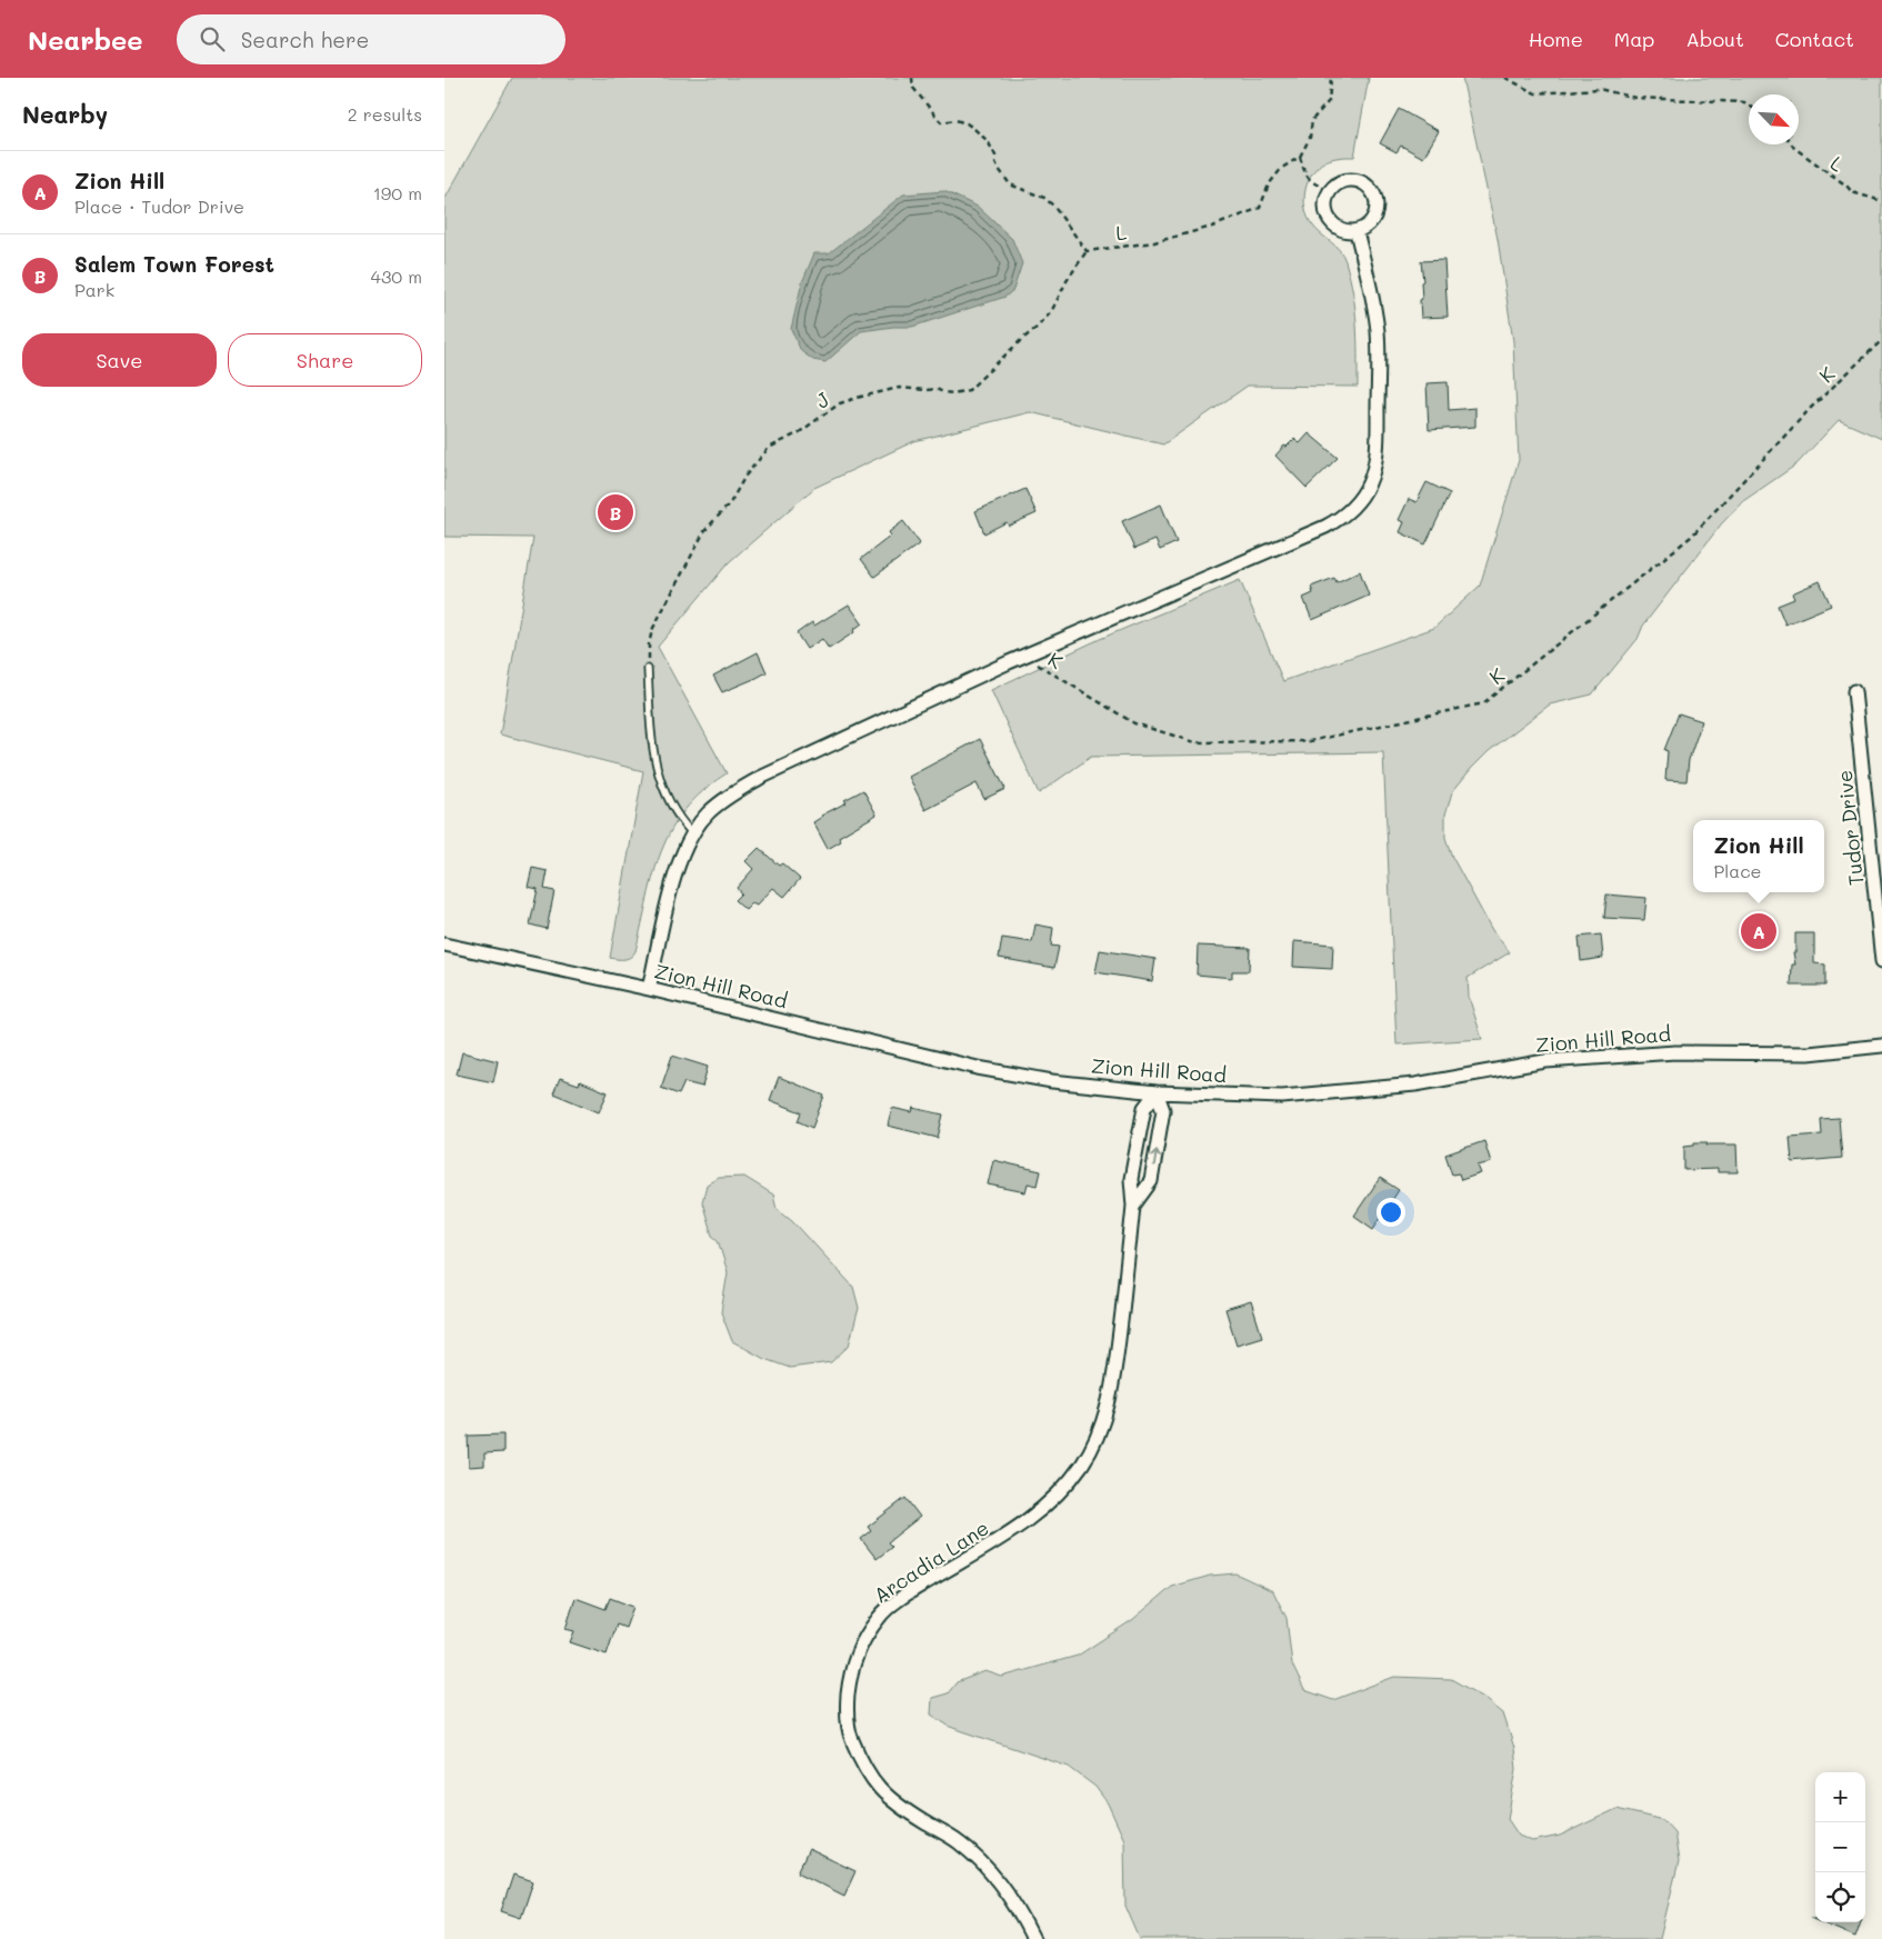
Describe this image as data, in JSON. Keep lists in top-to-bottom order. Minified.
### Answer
{"streets":{"street":["Tudor Drive","Zion Hill Road","Arcadia Lane"],"path":["L","K","J"]},"crossings":[["L","J"],["Zion Hill Road","Arcadia Lane"]],"north":"bottom right","page":{"header":"Nearbee","search":"Search here","nav":["Home","Map","About","Contact"],"heading":["Nearby","2 results"],"list":[{"mark":"A","name":"Zion Hill","note":"Place · Tudor Drive","value":"190 m"},{"mark":"B","name":"Salem Town Forest","note":"Park","value":"430 m"}],"buttons":["Save","Share"],"pins":["B","A"],"popup":["Zion Hill","Place"],"map_buttons":["+","−"]}}
